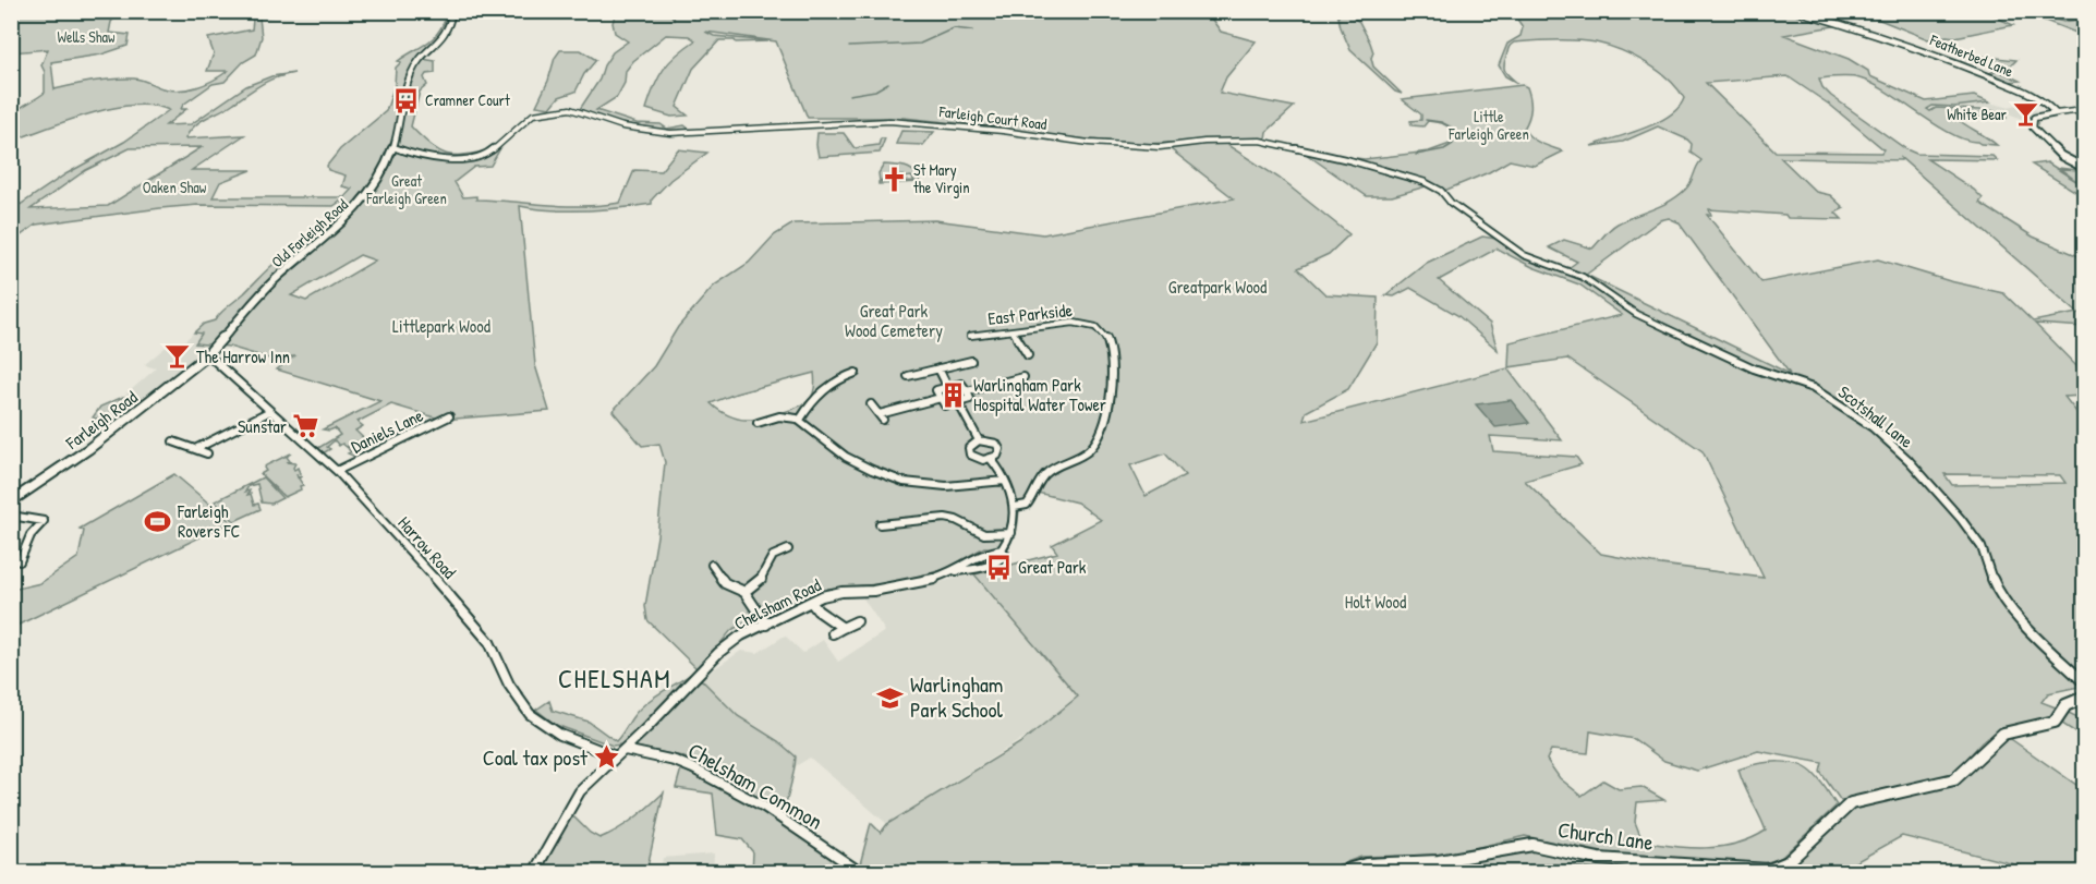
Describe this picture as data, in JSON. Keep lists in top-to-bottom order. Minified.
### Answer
{"streets":{"street":["Featherbed Lane","Farleigh Court Road","Old Farleigh Road","East Parkside","Scotshall Lane","Farleigh Road","Daniels Lane","Harrow Road","Chelsham Road","Chelsham Common","Church Lane"]},"crossings":[["Farleigh Court Road","Old Farleigh Road"],["Farleigh Court Road","Scotshall Lane"],["Old Farleigh Road","Farleigh Road"],["Old Farleigh Road","Harrow Road"],["East Parkside","Chelsham Road"],["Farleigh Road","Harrow Road"],["Daniels Lane","Harrow Road"],["Chelsham Road","Chelsham Common"]],"districts":["CHELSHAM"],"parks":["Wells Shaw","Little Farleigh Green","Great Farleigh Green","Oaken Shaw","Greatpark Wood","Great Park Wood Cemetery","Littlepark Wood","Holt Wood"],"places":{"bus stop":["Cramner Court","Great Park"],"bar":["White Bear","The Harrow Inn"],"church":["St Mary the Virgin"],"building":["Warlingham Park Hospital Water Tower"],"supermarket":["Sunstar"],"sports":["Farleigh Rovers FC"],"school or university":["Warlingham Park School"],"place":["Coal tax post"]}}
